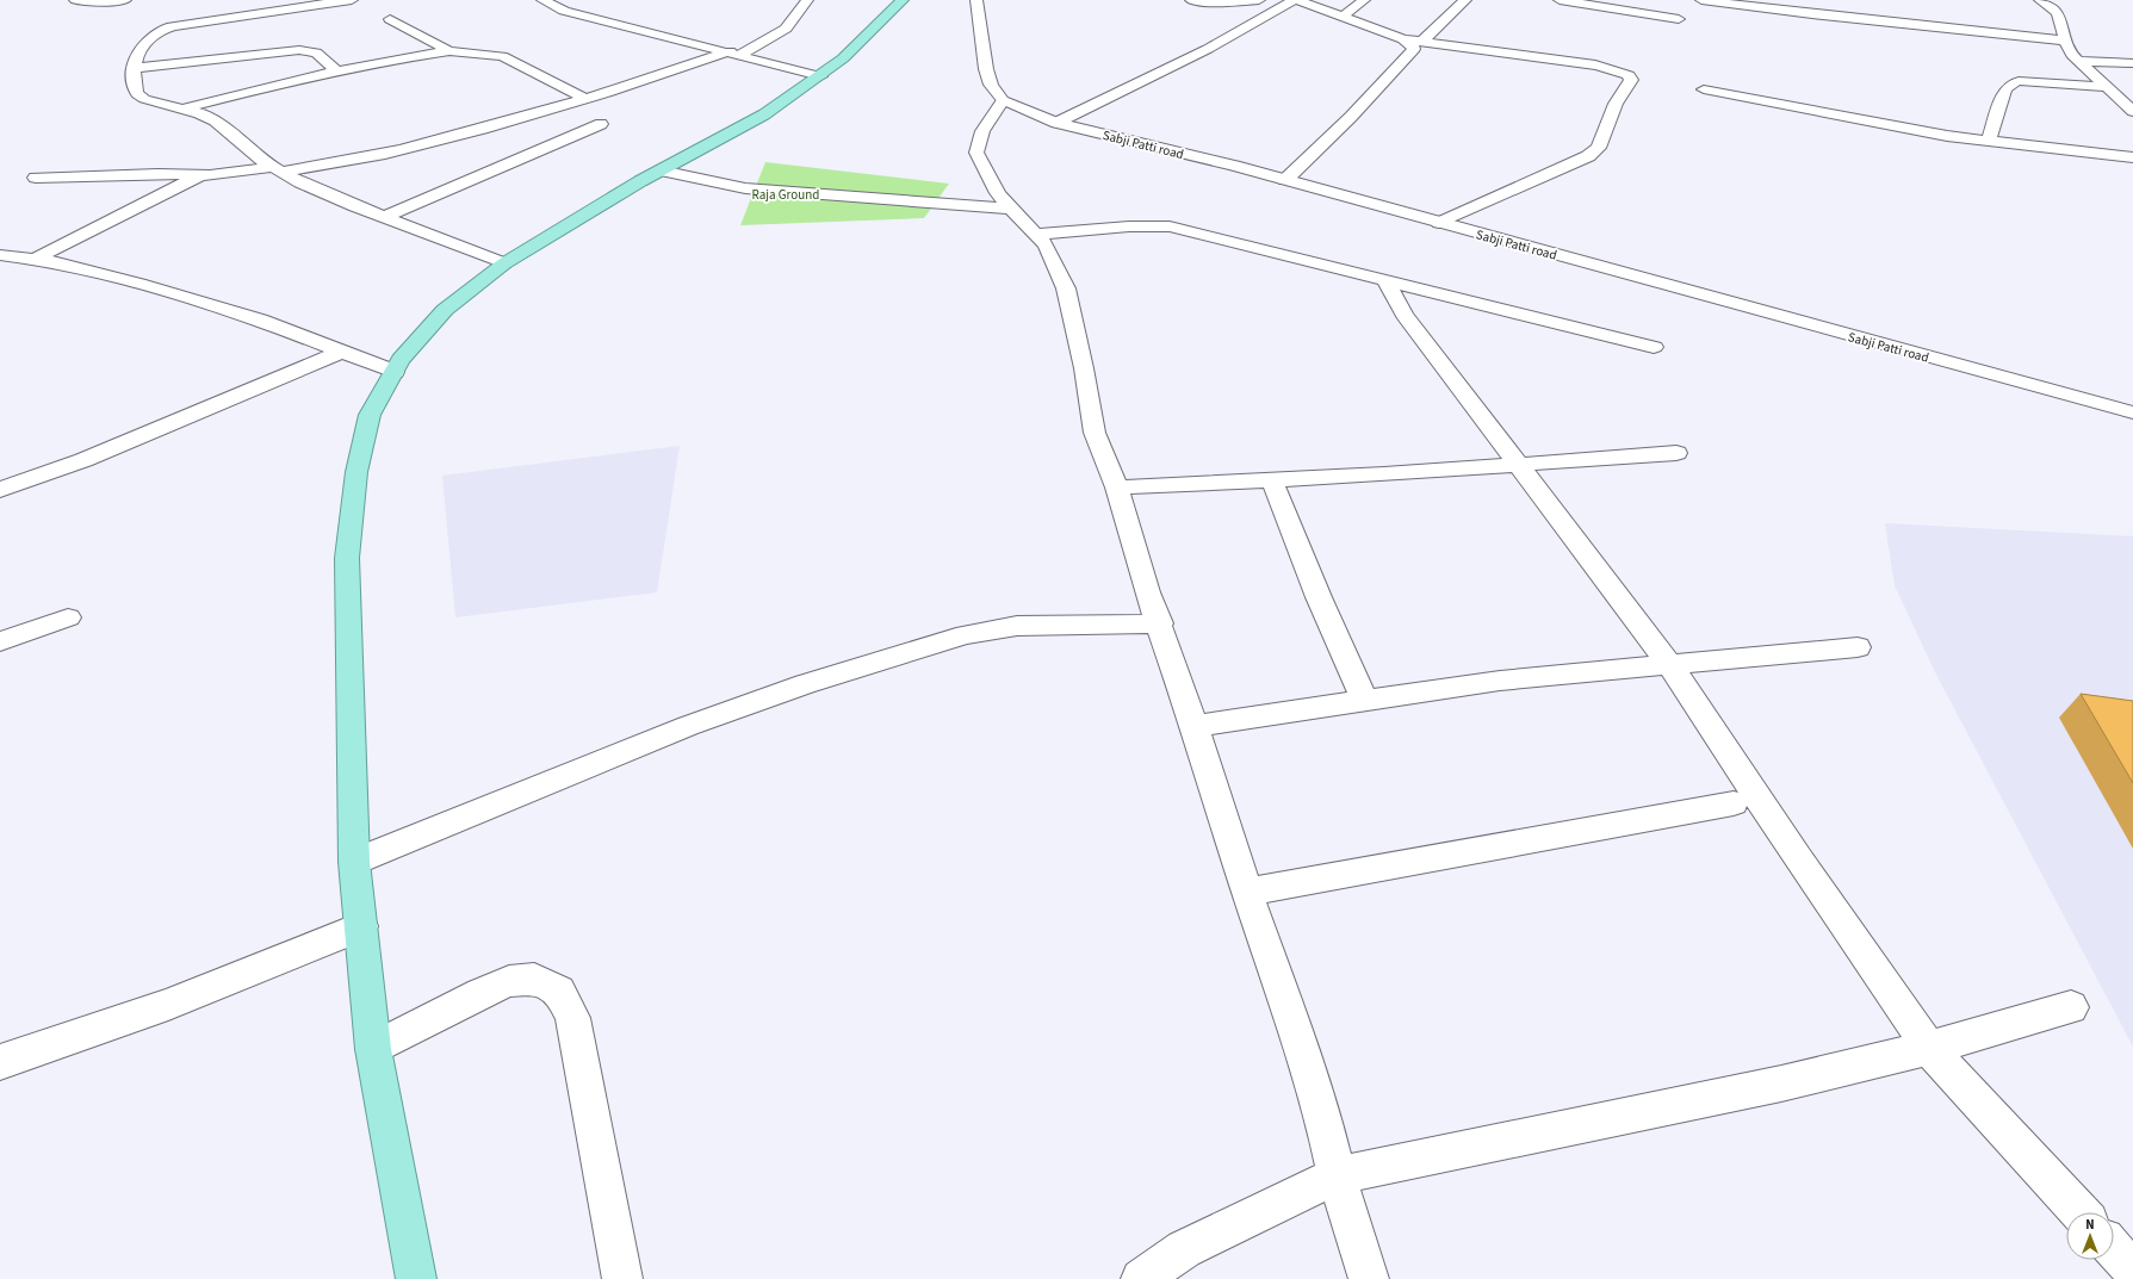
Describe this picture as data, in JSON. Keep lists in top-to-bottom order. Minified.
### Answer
{"streets":{"street":["Sabji Patti road"]},"parks":["Raja Ground"],"north":"top"}
